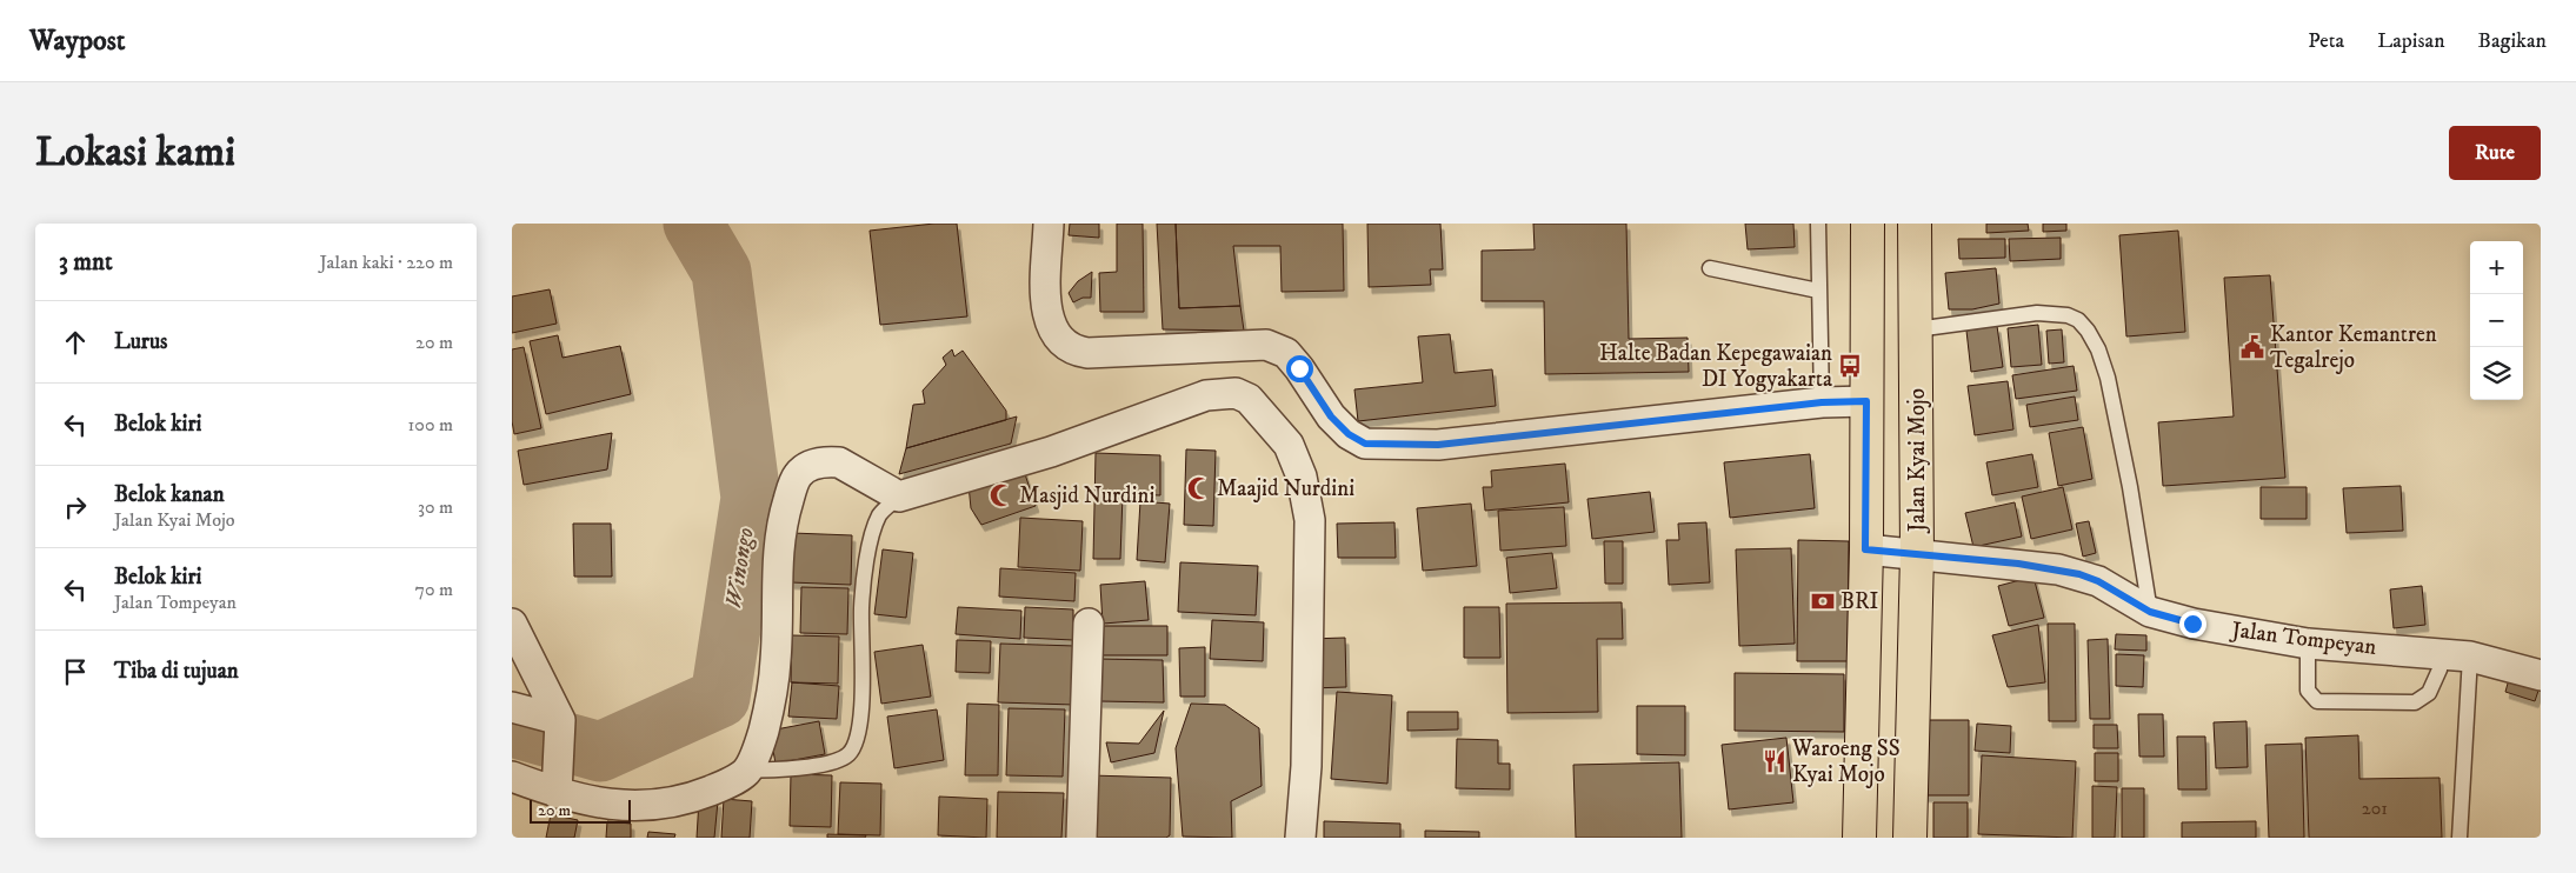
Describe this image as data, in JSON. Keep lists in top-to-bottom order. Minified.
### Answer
{"streets":{"main road":["Jalan Kyai Mojo"],"street":["Jalan Tompeyan"]},"crossings":[["Jalan Kyai Mojo","Jalan Tompeyan"]],"water":["Winongo"],"places":{"public building":["Kantor Kemantren Tegalrejo"],"bus stop":["Halte Badan Kepegawaian DI Yogyakarta"],"mosque":["Maajid Nurdini","Masjid Nurdini"],"bank":["BRI"],"restaurant":["Waroeng SS Kyai Mojo"]},"house_numbers":["201"],"scale_bar":"20 m","page":{"header":"Waypost","nav":["Peta","Lapisan","Bagikan"],"buttons":"Rute","title":"Lokasi kami","heading":["3 mnt","Jalan kaki · 220 m"],"map_buttons":["+","−"],"list":[["Lurus","20 m"],["Belok kiri","100 m"],["Belok kanan","Jalan Kyai Mojo","30 m"],["Belok kiri","Jalan Tompeyan","70 m"],"Tiba di tujuan"],"scale":"20 m"}}
